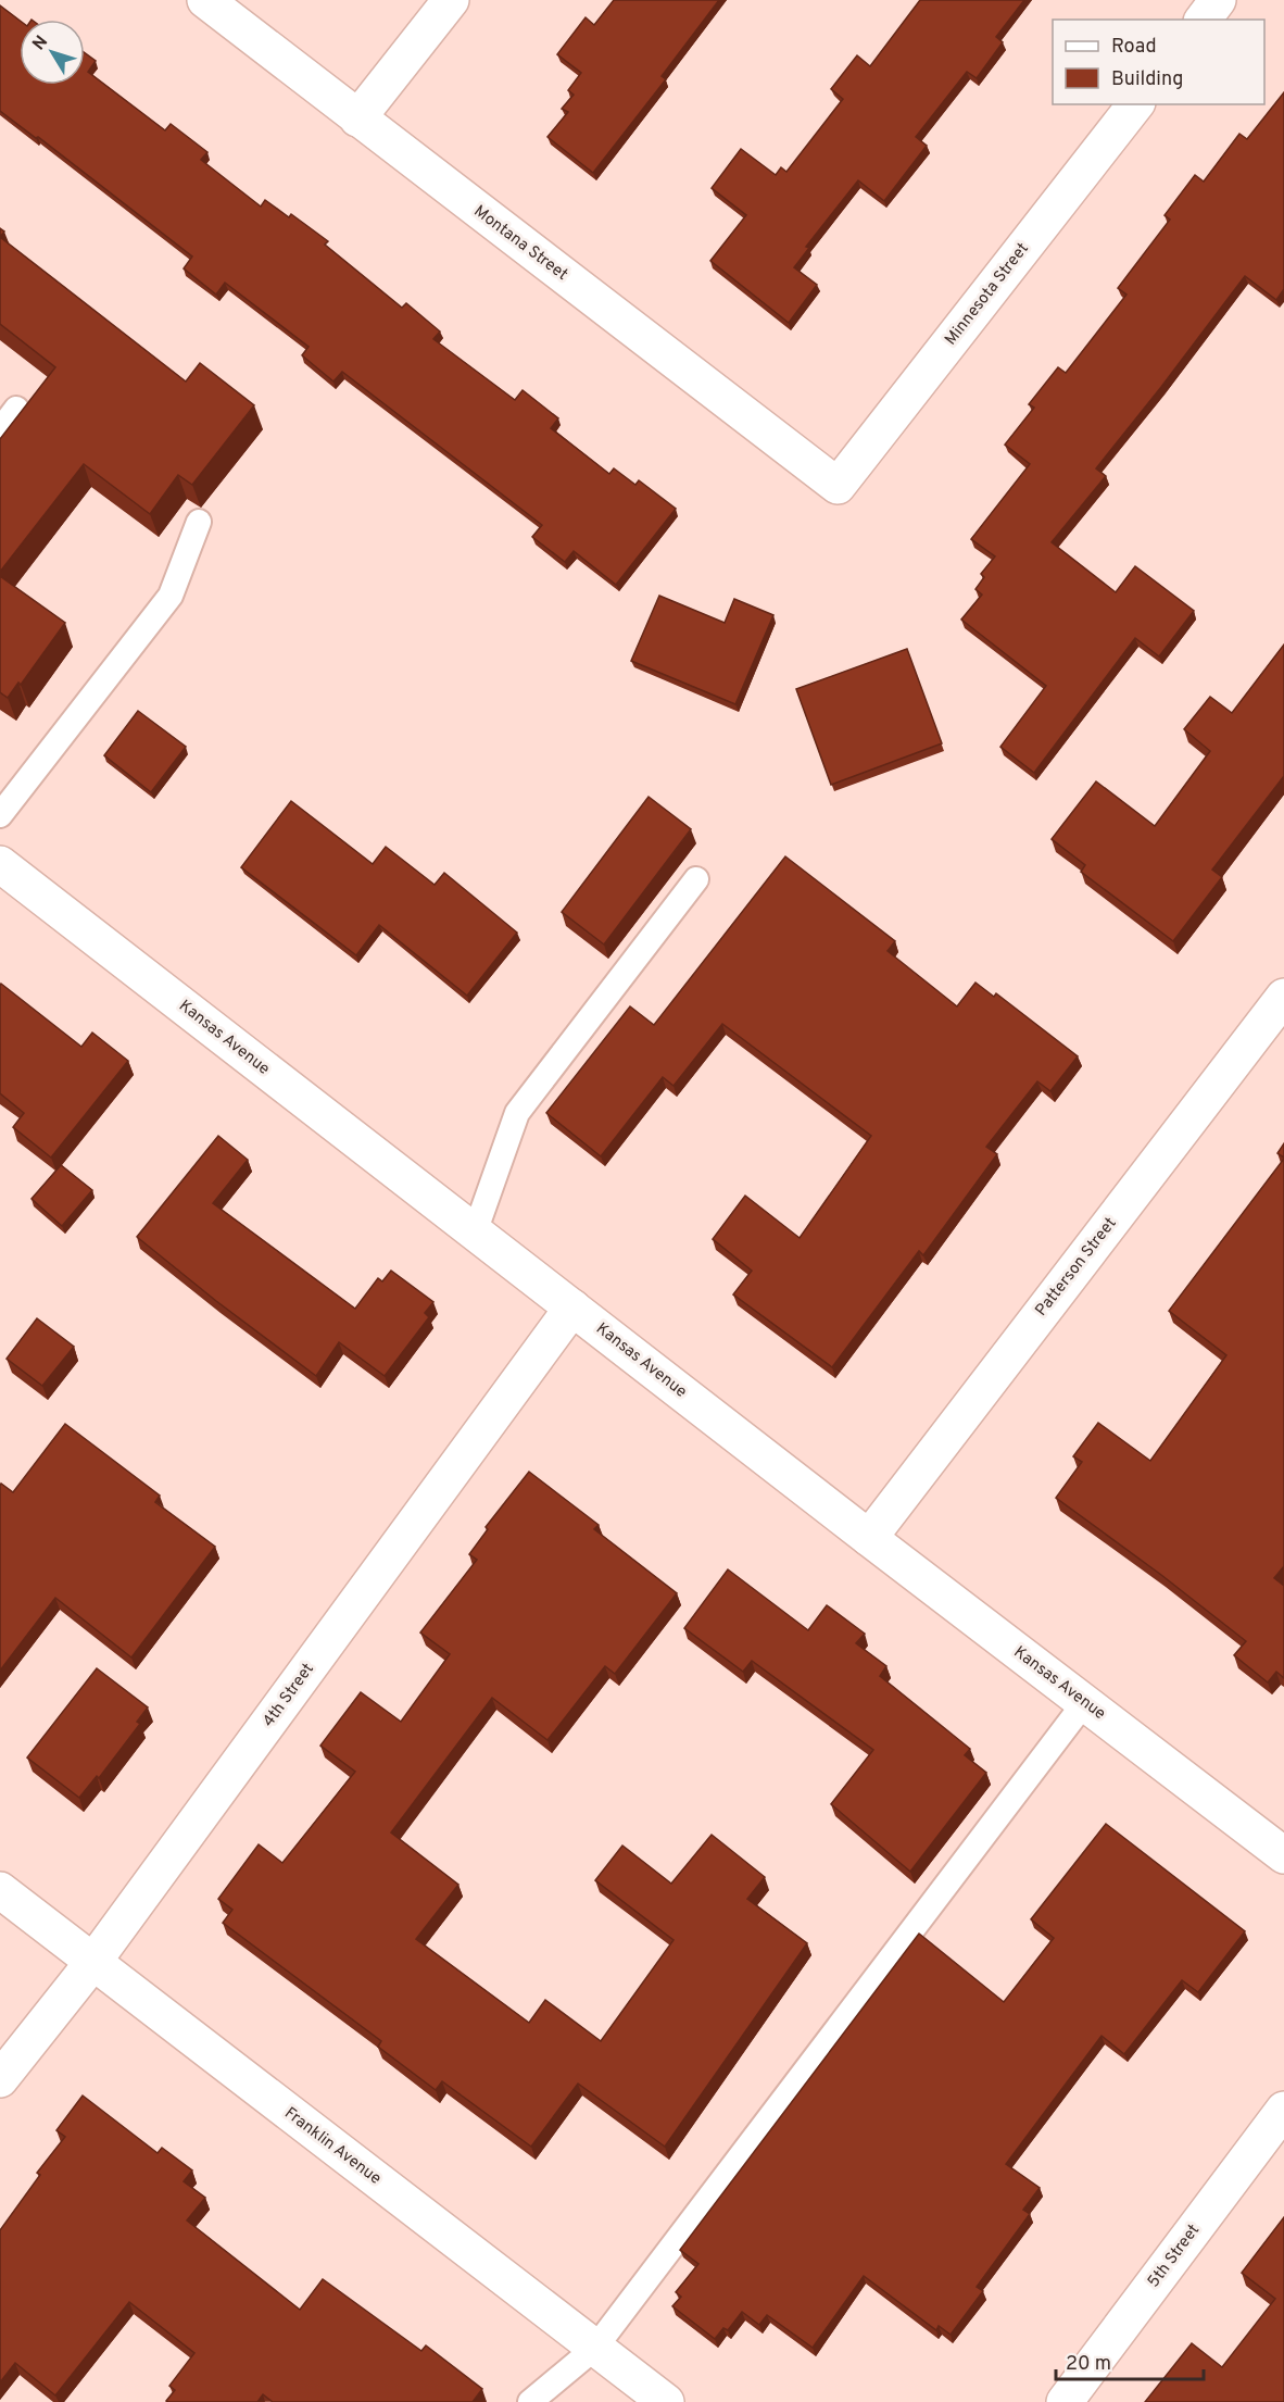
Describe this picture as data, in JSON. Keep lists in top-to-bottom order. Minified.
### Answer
{"streets":{"street":["Montana Street","Minnesota Street","Kansas Avenue","Patterson Street","4th Street","Franklin Avenue","5th Street"]},"crossings":[["Montana Street","Minnesota Street"],["Kansas Avenue","Patterson Street"],["Kansas Avenue","4th Street"],["4th Street","Franklin Avenue"]],"legend":["Road","Building"],"scale_bar":"20 m","north":"top left"}
